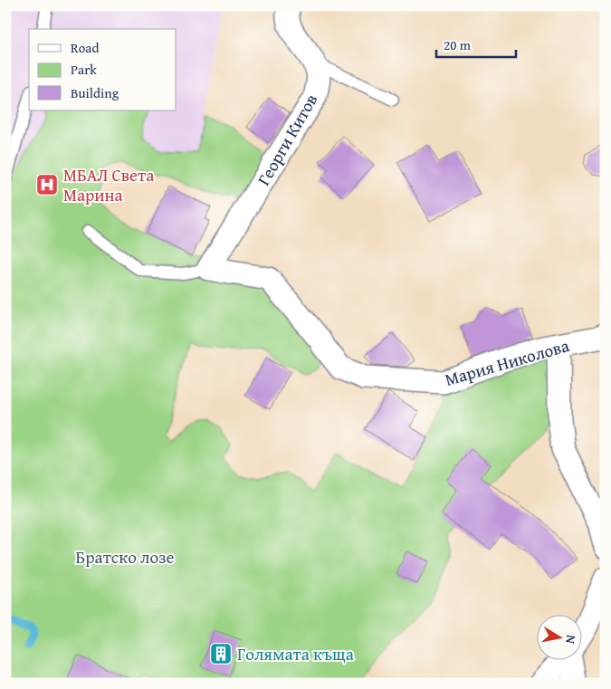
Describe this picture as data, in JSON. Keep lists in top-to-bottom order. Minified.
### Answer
{"streets":{"street":["Георги Китов","Мария Николова"]},"crossings":[["Георги Китов","Мария Николова"]],"parks":["Братско лозе"],"places":{"hospital":["МБАЛ Света Марина"],"building":["Голямата къща"]},"legend":["Road","Park","Building"],"scale_bar":"20 m","north":"right"}
